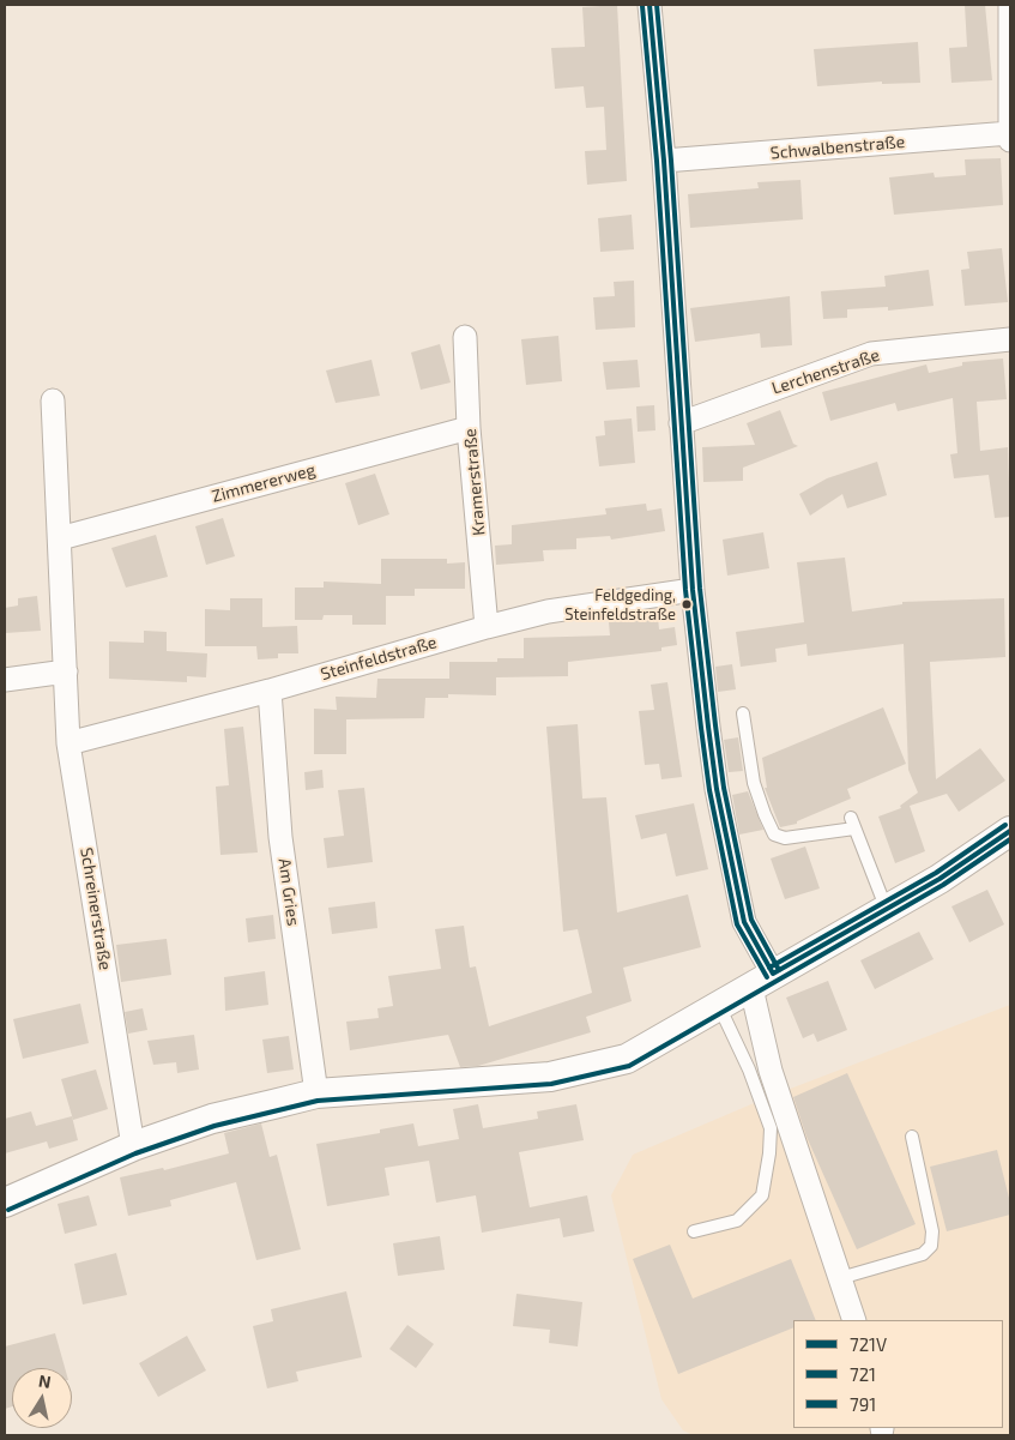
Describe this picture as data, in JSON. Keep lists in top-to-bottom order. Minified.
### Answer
{"streets":{"street":["Schwalbenstraße","Lerchenstraße","Kramerstraße","Zimmererweg","Steinfeldstraße","Am Gries","Schreinerstraße"]},"crossings":[["Kramerstraße","Zimmererweg"],["Kramerstraße","Steinfeldstraße"],["Zimmererweg","Schreinerstraße"],["Steinfeldstraße","Am Gries"],["Steinfeldstraße","Schreinerstraße"]],"places":["Feldgeding, Steinfeldstraße"],"lines":["transit line 721V","transit line 791","transit line 721"],"legend":["721V","721","791"],"north":"top"}
